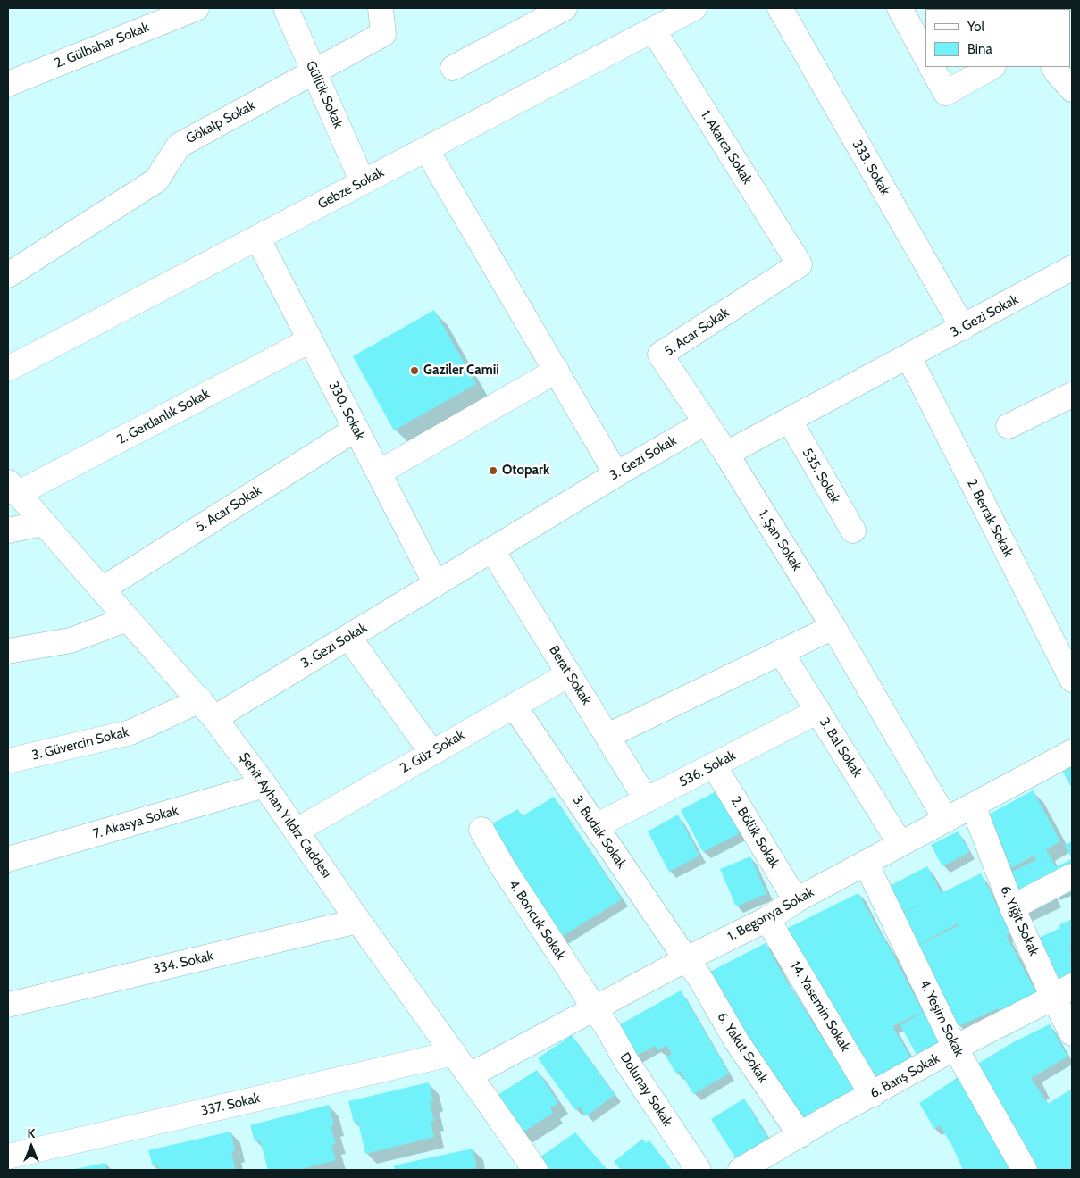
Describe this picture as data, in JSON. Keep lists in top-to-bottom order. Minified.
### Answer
{"streets":{"street":["2. Gülbahar Sokak","Güllük Sokak","Gökalp Sokak","1. Akarca Sokak","333. Sokak","Gebze Sokak","3. Gezi Sokak","5. Acar Sokak","330. Sokak","2. Gerdanlık Sokak","535. Sokak","2. Berrak Sokak","1. Şan Sokak","Berat Sokak","3. Güvercin Sokak","3. Bal Sokak","2. Güz Sokak","536. Sokak","Şehit Ayhan Yıldız Caddesi","7. Akasya Sokak","3. Budak Sokak","2. Bölük Sokak","1. Begonya Sokak","4. Boncuk Sokak","6. Yiğit Sokak","334. Sokak","14. Yasemin Sokak","4. Yeşim Sokak","6. Yakut Sokak","6. Barış Sokak","Dolunay Sokak","337. Sokak"]},"crossings":[["Güllük Sokak","Gökalp Sokak"],["Güllük Sokak","Gebze Sokak"],["1. Akarca Sokak","Gebze Sokak"],["1. Akarca Sokak","5. Acar Sokak"],["333. Sokak","3. Gezi Sokak"],["Gebze Sokak","330. Sokak"],["3. Gezi Sokak","5. Acar Sokak"],["3. Gezi Sokak","330. Sokak"],["3. Gezi Sokak","535. Sokak"],["3. Gezi Sokak","2. Berrak Sokak"],["3. Gezi Sokak","1. Şan Sokak"],["3. Gezi Sokak","Berat Sokak"],["3. Gezi Sokak","3. Güvercin Sokak"],["3. Gezi Sokak","Şehit Ayhan Yıldız Caddesi"],["5. Acar Sokak","330. Sokak"],["5. Acar Sokak","Şehit Ayhan Yıldız Caddesi"],["330. Sokak","2. Gerdanlık Sokak"],["2. Gerdanlık Sokak","Şehit Ayhan Yıldız Caddesi"],["1. Şan Sokak","1. Begonya Sokak"],["Berat Sokak","2. Güz Sokak"],["Berat Sokak","536. Sokak"],["3. Güvercin Sokak","Şehit Ayhan Yıldız Caddesi"],["3. Bal Sokak","536. Sokak"],["3. Bal Sokak","1. Begonya Sokak"],["2. Güz Sokak","Şehit Ayhan Yıldız Caddesi"],["2. Güz Sokak","3. Budak Sokak"],["536. Sokak","3. Budak Sokak"],["536. Sokak","2. Bölük Sokak"],["Şehit Ayhan Yıldız Caddesi","7. Akasya Sokak"],["Şehit Ayhan Yıldız Caddesi","1. Begonya Sokak"],["Şehit Ayhan Yıldız Caddesi","334. Sokak"],["Şehit Ayhan Yıldız Caddesi","337. Sokak"],["3. Budak Sokak","1. Begonya Sokak"],["3. Budak Sokak","6. Yakut Sokak"],["2. Bölük Sokak","1. Begonya Sokak"],["1. Begonya Sokak","4. Boncuk Sokak"],["1. Begonya Sokak","6. Yiğit Sokak"],["1. Begonya Sokak","14. Yasemin Sokak"],["1. Begonya Sokak","4. Yeşim Sokak"],["1. Begonya Sokak","6. Yakut Sokak"],["1. Begonya Sokak","Dolunay Sokak"],["4. Boncuk Sokak","Dolunay Sokak"],["6. Yiğit Sokak","6. Barış Sokak"],["14. Yasemin Sokak","6. Barış Sokak"],["4. Yeşim Sokak","6. Barış Sokak"],["6. Yakut Sokak","6. Barış Sokak"]],"places":["Gaziler Camii","Otopark"],"legend":["Yol","Bina"],"north":"top"}
